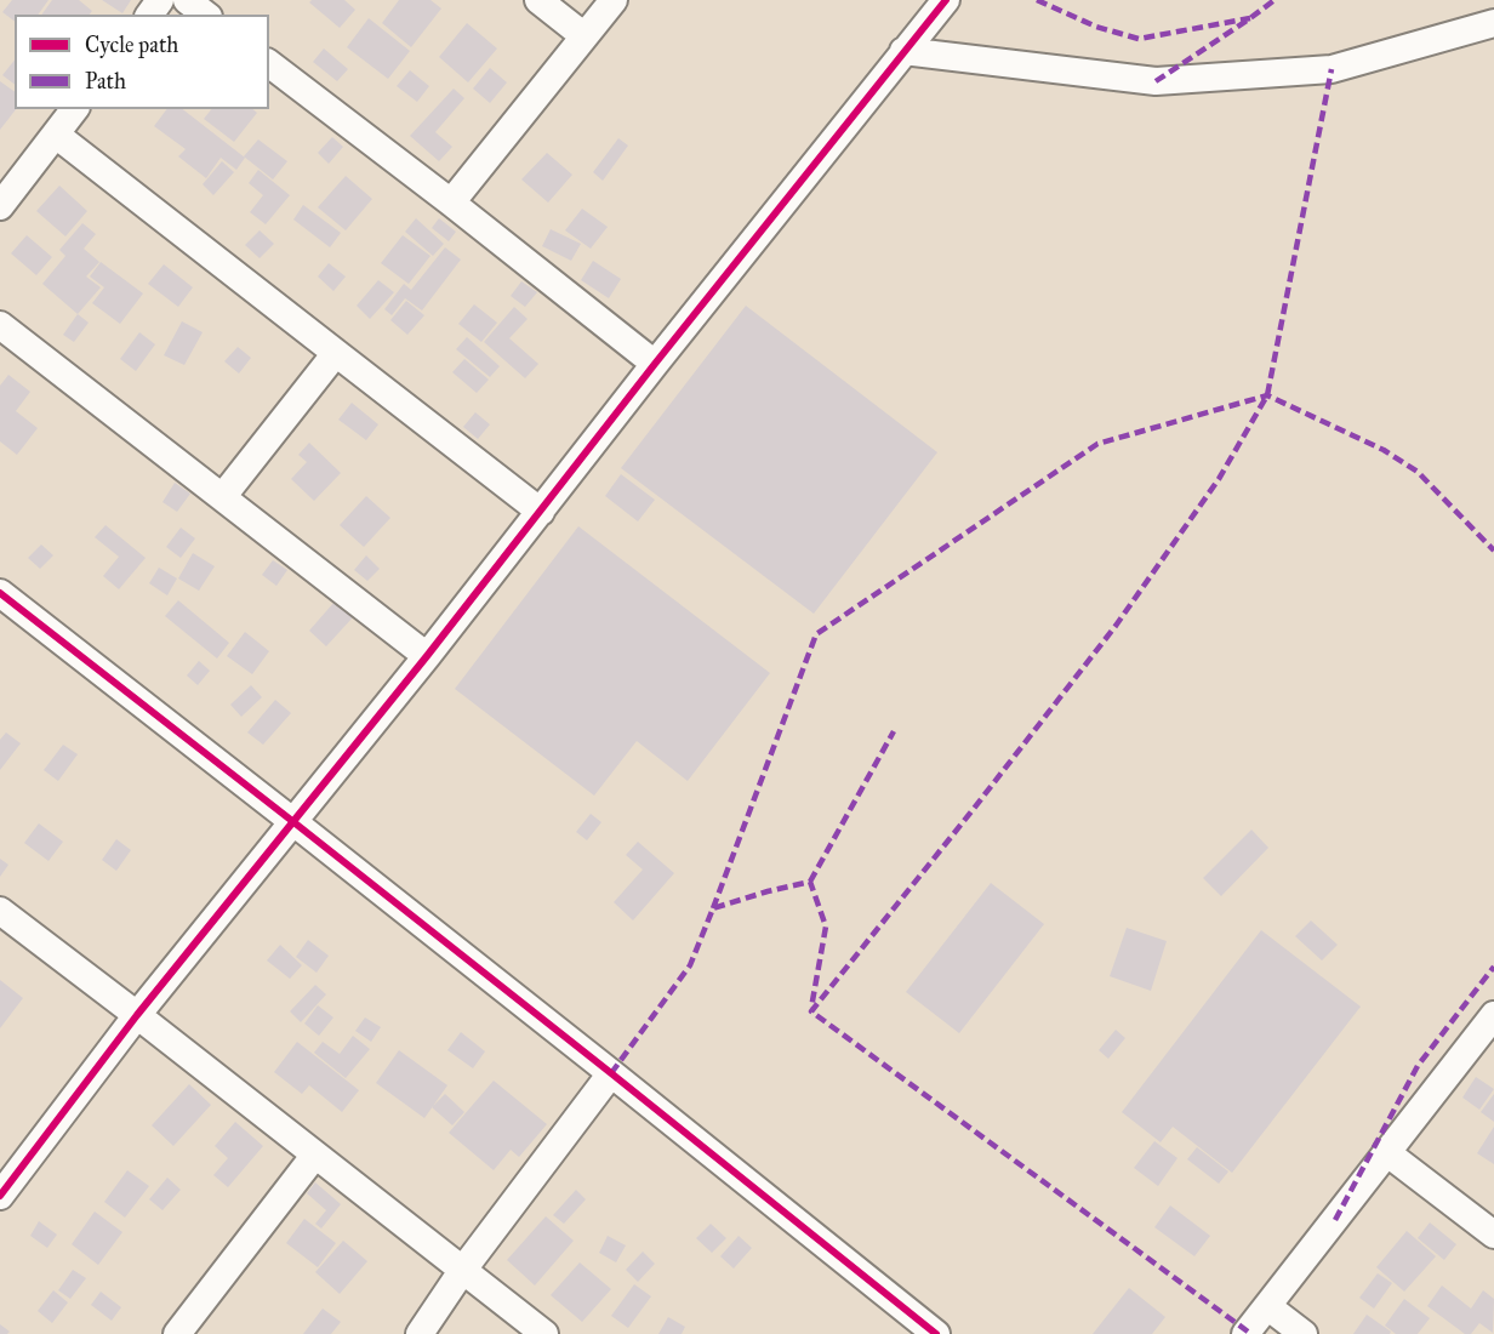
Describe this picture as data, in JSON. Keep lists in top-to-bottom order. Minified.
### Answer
{"legend":["Cycle path","Path"]}
